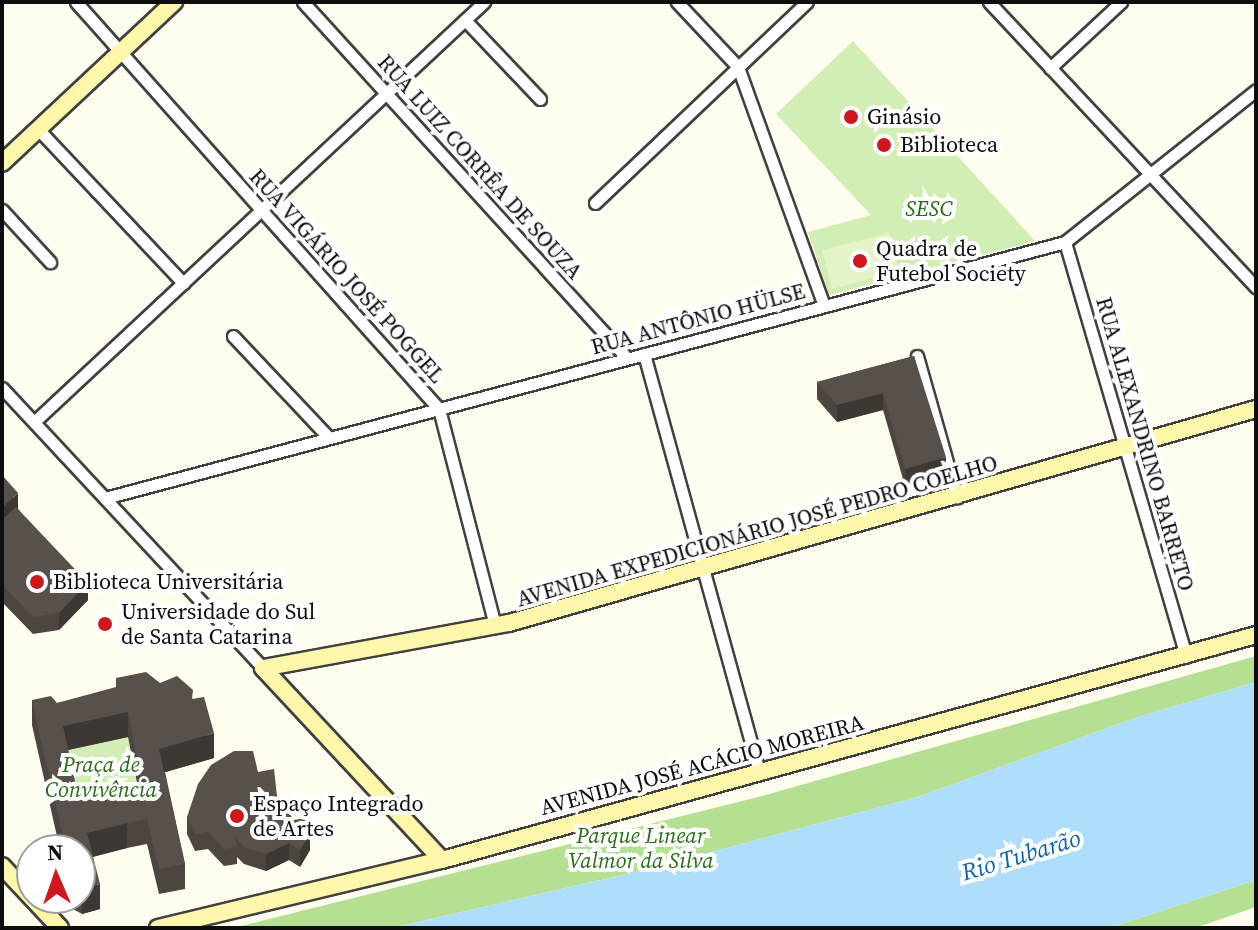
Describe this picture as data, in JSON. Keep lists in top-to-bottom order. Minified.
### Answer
{"streets":{"street":["RUA LUIZ CORRÊA DE SOUZA","RUA VIGÁRIO JOSÉ POGGEL","RUA ANTÔNIO HÜLSE","RUA ALEXANDRINO BARRETO","AVENIDA EXPEDICIONÁRIO JOSÉ PEDRO COELHO","AVENIDA JOSÉ ACÁCIO MOREIRA"]},"crossings":[["RUA LUIZ CORRÊA DE SOUZA","RUA ANTÔNIO HÜLSE"],["RUA VIGÁRIO JOSÉ POGGEL","RUA ANTÔNIO HÜLSE"],["RUA VIGÁRIO JOSÉ POGGEL","AVENIDA EXPEDICIONÁRIO JOSÉ PEDRO COELHO"],["RUA ANTÔNIO HÜLSE","RUA ALEXANDRINO BARRETO"],["RUA ALEXANDRINO BARRETO","AVENIDA EXPEDICIONÁRIO JOSÉ PEDRO COELHO"],["RUA ALEXANDRINO BARRETO","AVENIDA JOSÉ ACÁCIO MOREIRA"]],"water":["Rio Tubarão"],"parks":["SESC","Praça de Convivência","Parque Linear Valmor da Silva"],"places":["Ginásio","Biblioteca","Quadra de Futebol Society","Biblioteca Universitária","Universidade do Sul de Santa Catarina","Espaço Integrado de Artes"],"north":"top"}
